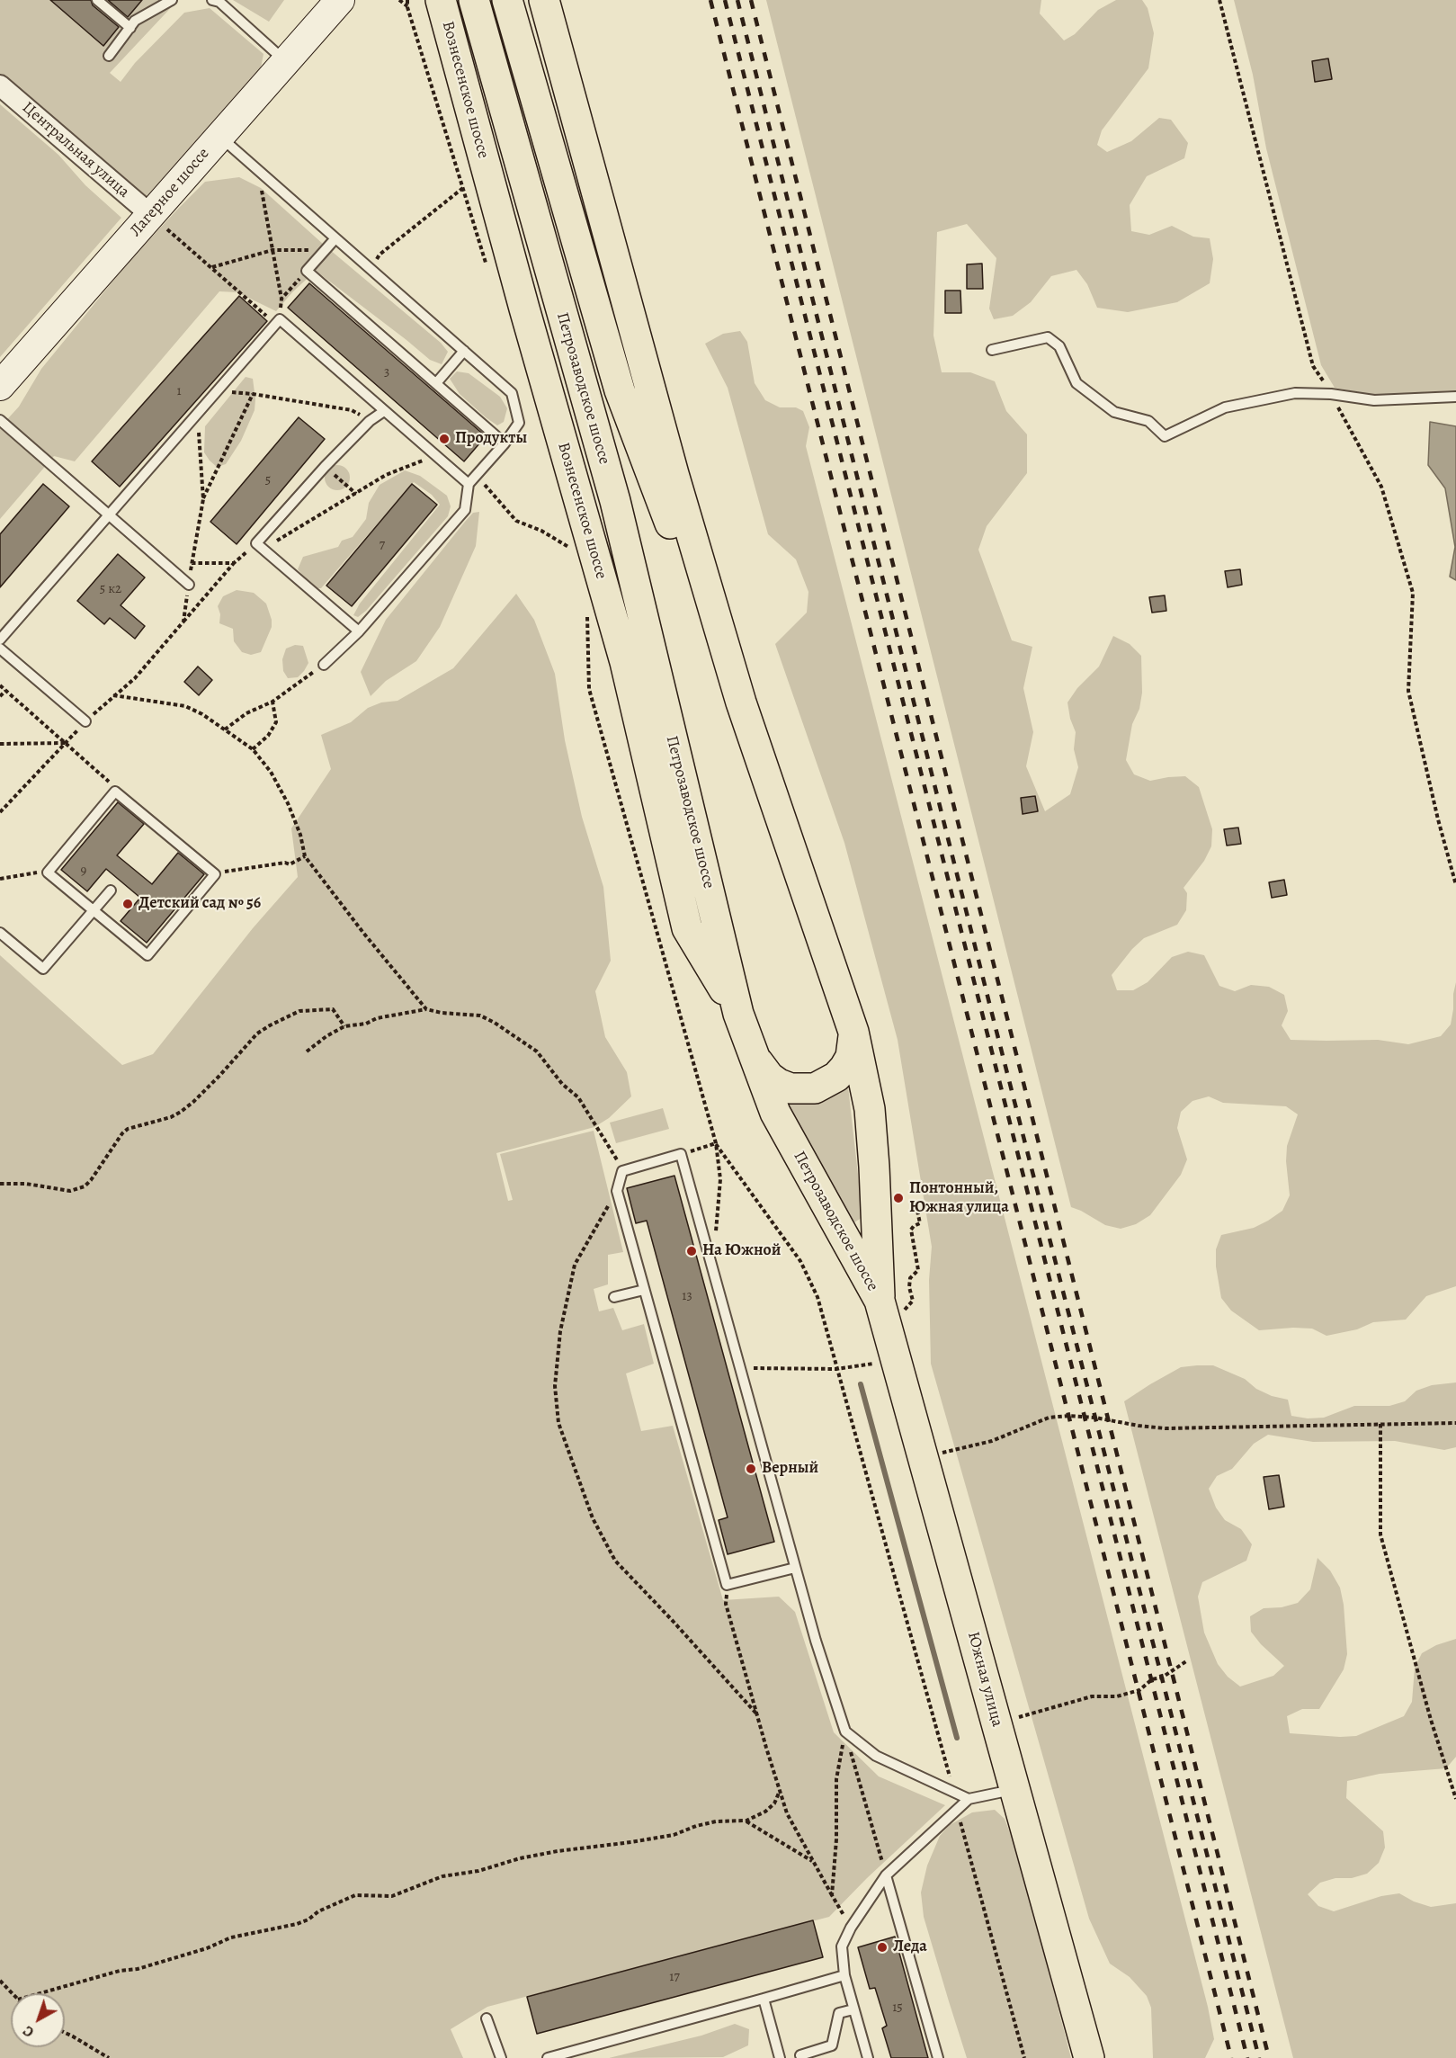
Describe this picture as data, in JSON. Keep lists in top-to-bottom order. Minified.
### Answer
{"streets":{"main road":["Вознесенское шоссе","Петрозаводское шоссе","Южная улица"],"street":["Центральная улица","Лагерное шоссе"]},"crossings":[["Вознесенское шоссе","Петрозаводское шоссе"],["Центральная улица","Лагерное шоссе"],["Петрозаводское шоссе","Южная улица"]],"places":["Продукты","Детский сад № 56","Понтонный, Южная улица","На Южной","Верный","Леда"],"house_numbers":["3","1","5","7","5 к2","9","13","17","15"],"north":"bottom left"}
